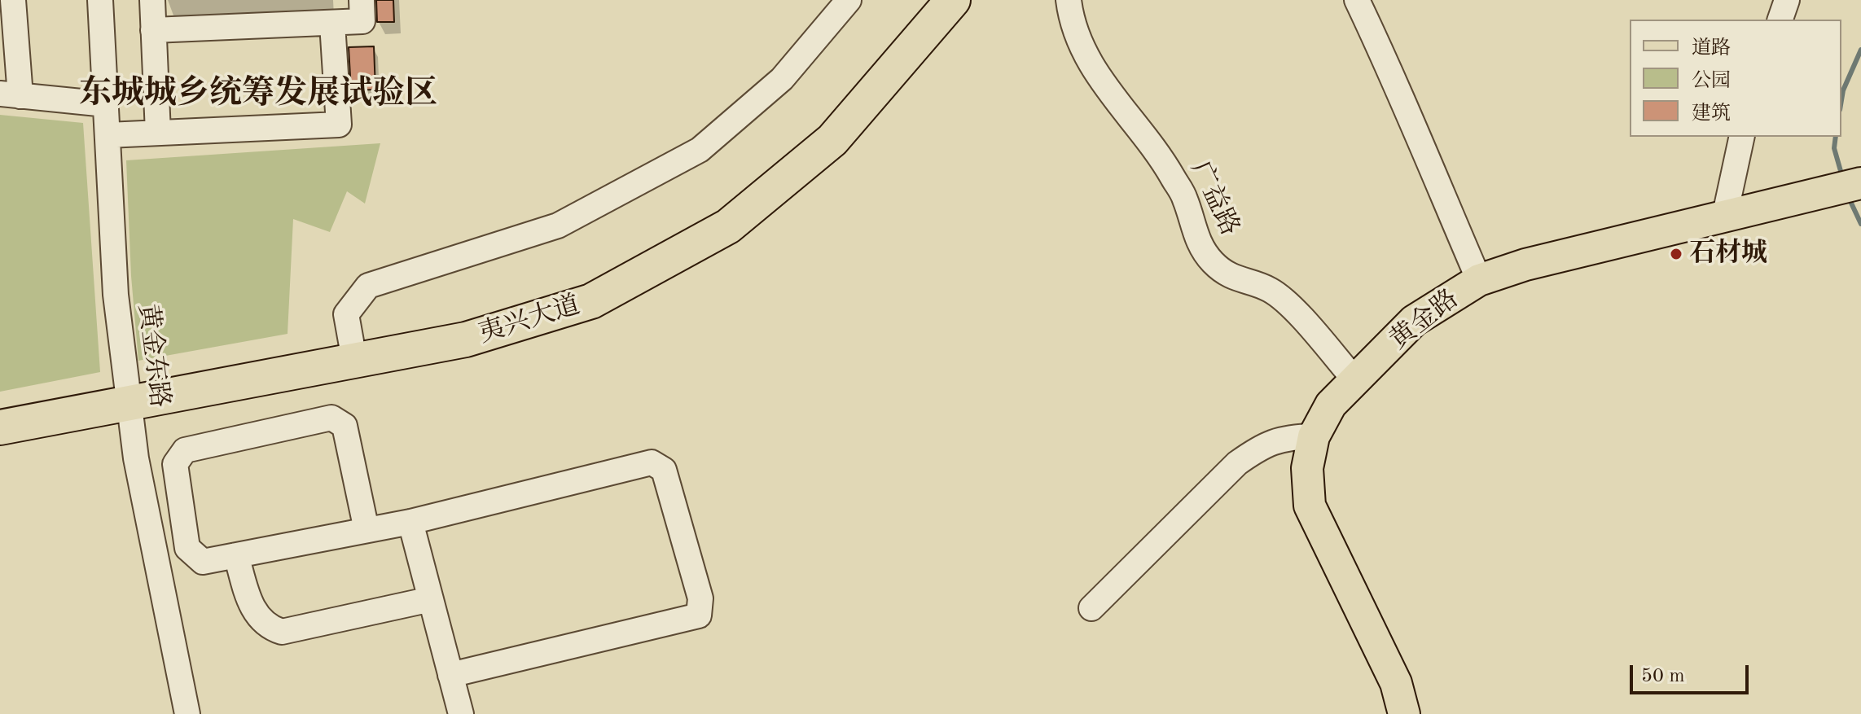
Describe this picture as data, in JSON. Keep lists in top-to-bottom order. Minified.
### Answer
{"streets":{"highway":["夷兴大道"],"main road":["黄金路"],"street":["广益路","黄金东路"]},"crossings":[["广益路","黄金路"],["夷兴大道","黄金东路"]],"districts":["东城城乡统筹发展试验区"],"places":["石材城"],"legend":["道路","公园","建筑"],"scale_bar":"50 m"}
